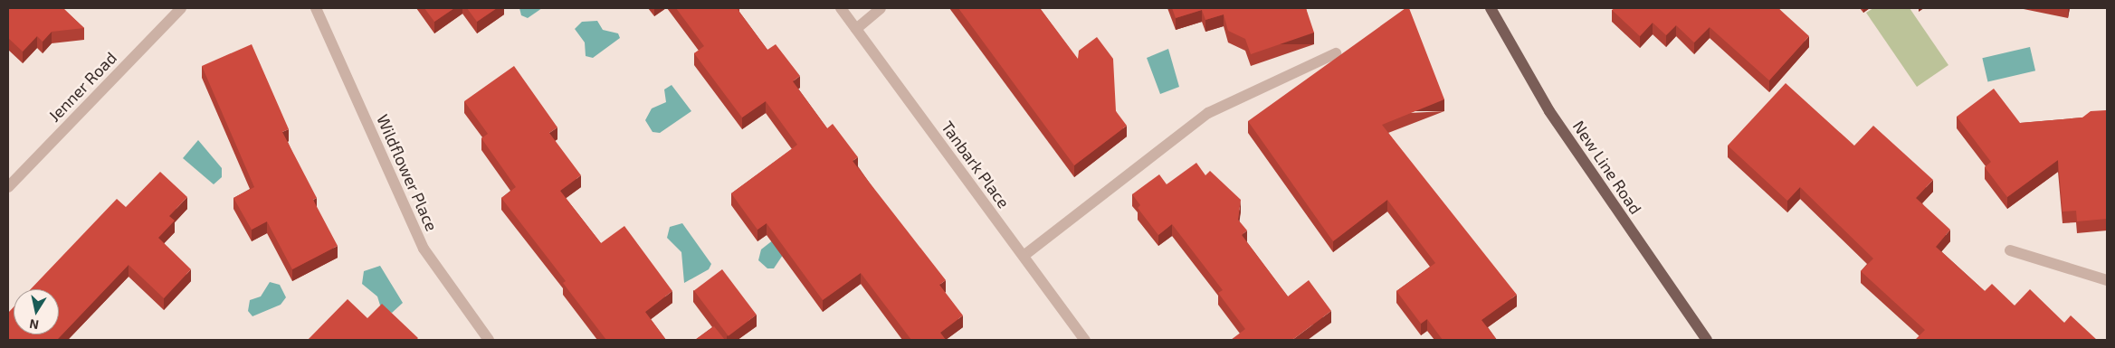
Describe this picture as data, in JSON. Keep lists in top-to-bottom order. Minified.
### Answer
{"streets":{"main road":["New Line Road"],"street":["Jenner Road","Tanbark Place","Wildflower Place"]},"north":"bottom"}
